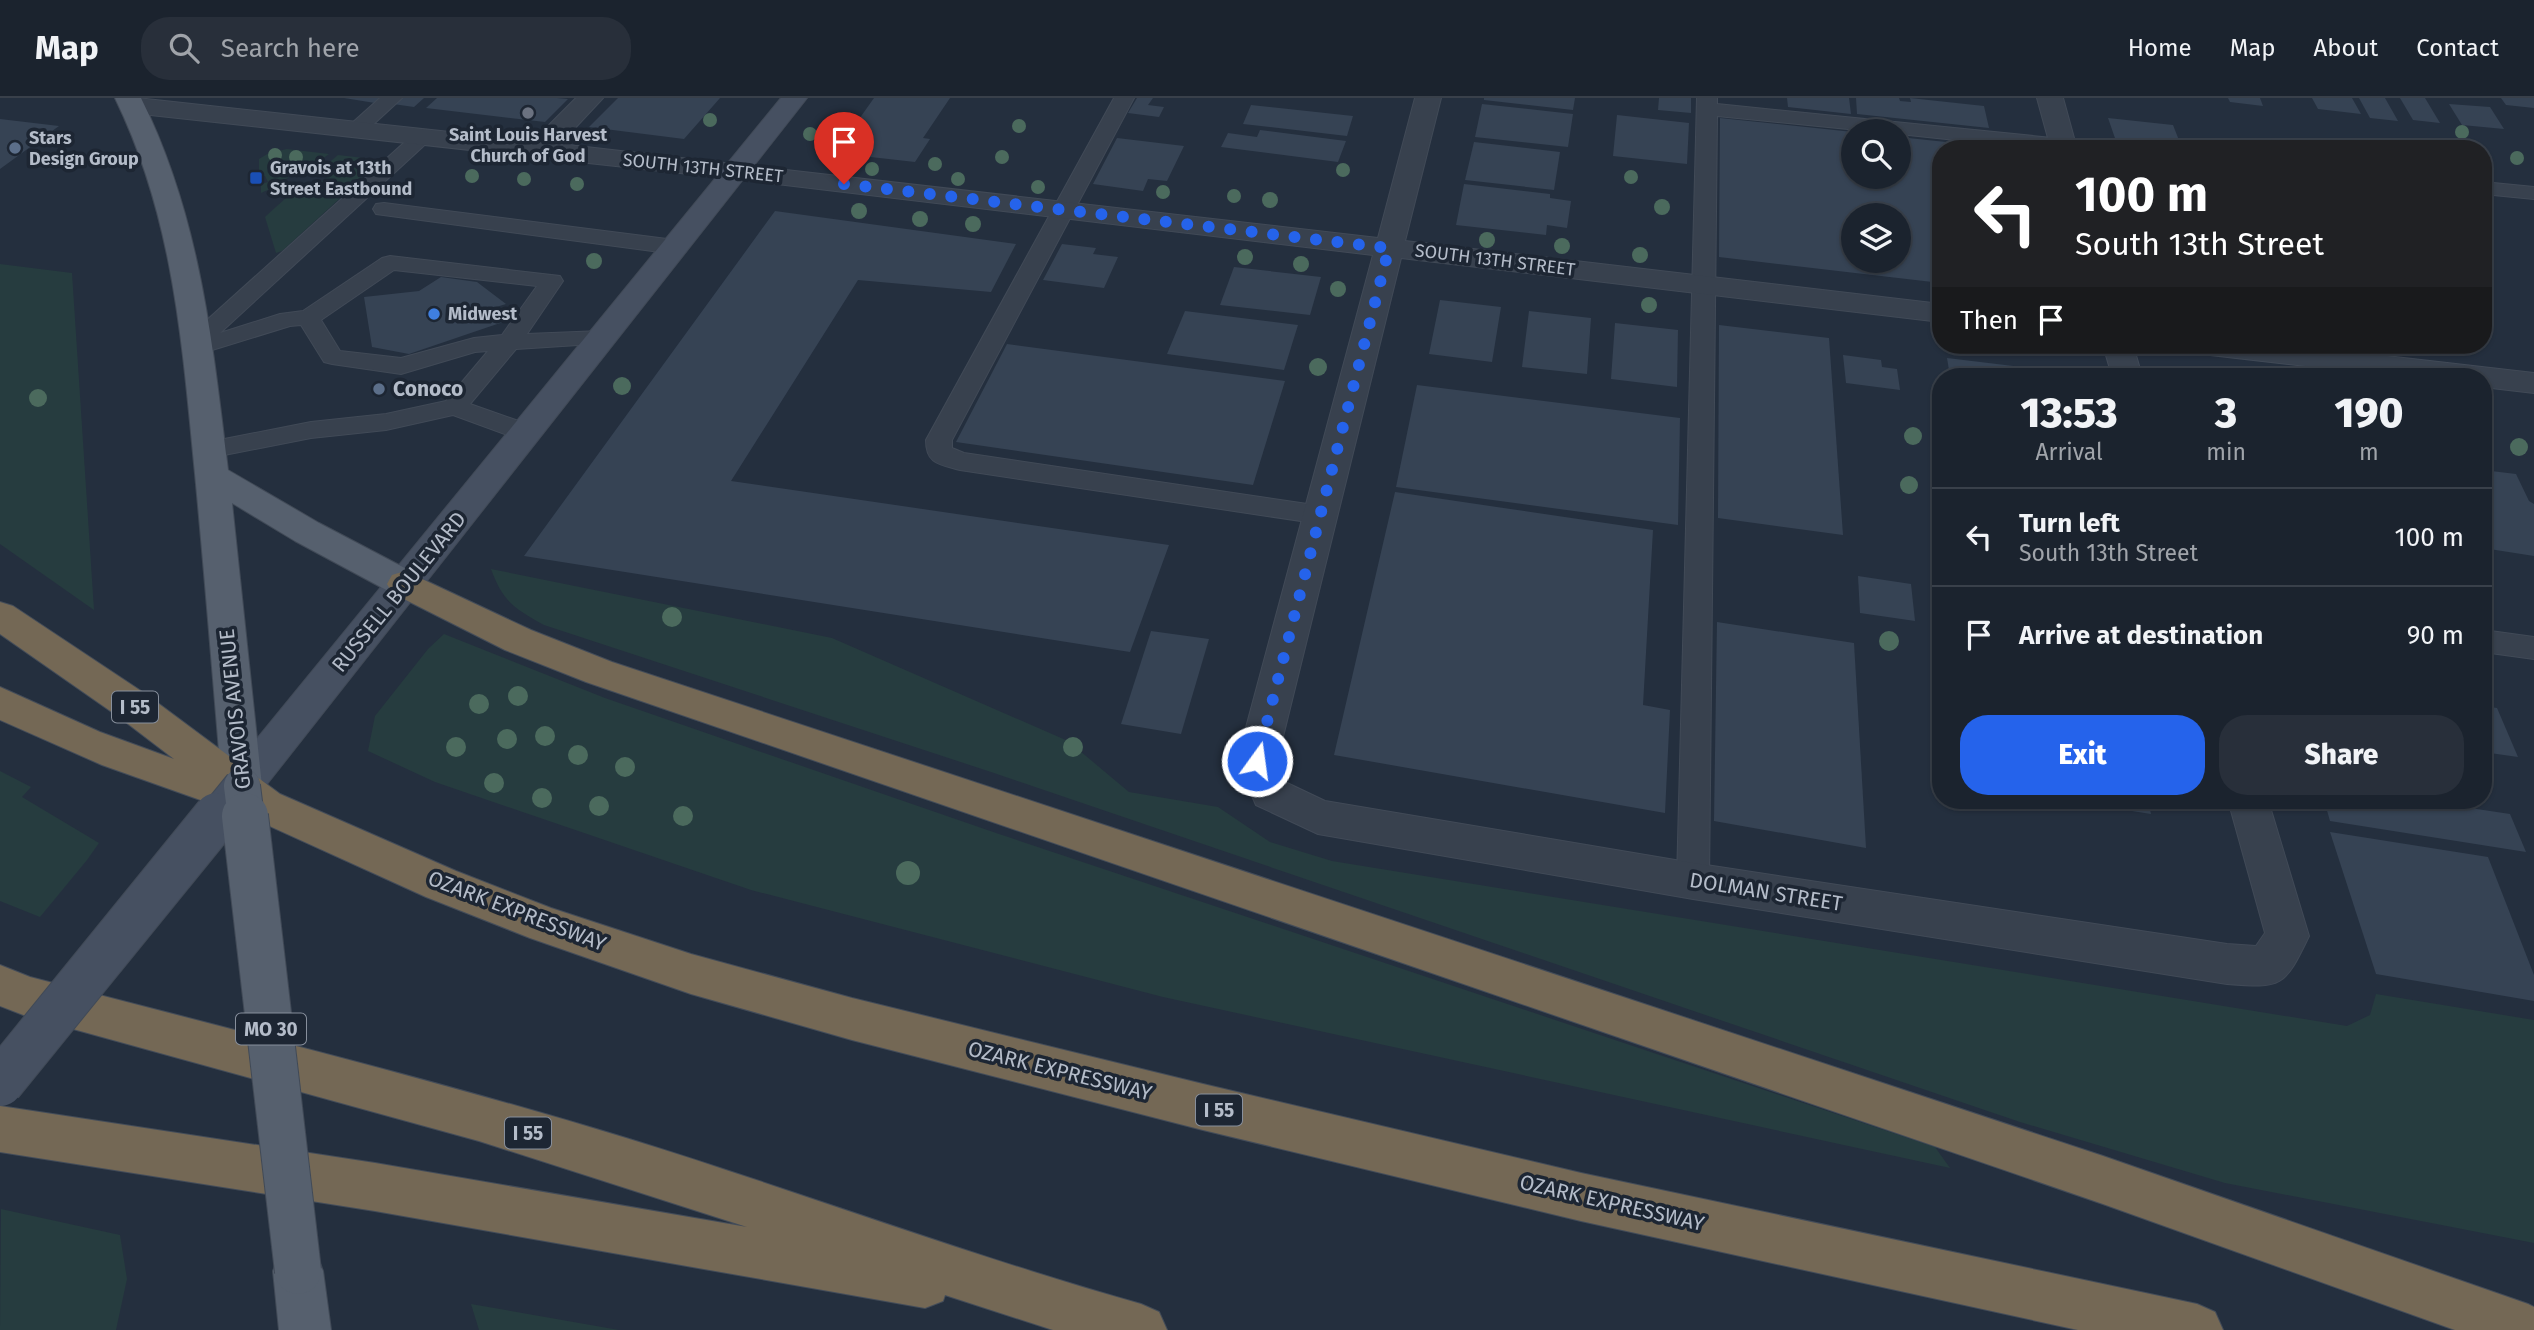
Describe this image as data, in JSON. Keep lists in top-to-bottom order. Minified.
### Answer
{"streets":{"highway":["I 55","OZARK EXPRESSWAY"],"main road":["RUSSELL BOULEVARD","GRAVOIS AVENUE","MO 30"],"street":["SOUTH 13TH STREET","DOLMAN STREET"]},"crossings":[["SOUTH 13TH STREET","RUSSELL BOULEVARD"],["SOUTH 13TH STREET","GRAVOIS AVENUE"],["RUSSELL BOULEVARD","GRAVOIS AVENUE"],["RUSSELL BOULEVARD","OZARK EXPRESSWAY"],["GRAVOIS AVENUE","OZARK EXPRESSWAY"]],"places":{"other":["Saint Louis Harvest Church of God","Stars Design Group","Midwest","Conoco"],"transit":["Gravois at 13th Street Eastbound"]},"page":{"header":"Map","search":"Search here","nav":["Home","Map","About","Contact"],"turn":["100 m","South 13th Street"],"then":"Then","eta":["13:53","Arrival","3","min","190","m"],"list":[{"name":"Turn left","note":"South 13th Street","value":"100 m"},{"name":"Arrive at destination","value":"90 m"}],"buttons":["Exit","Share"]}}
